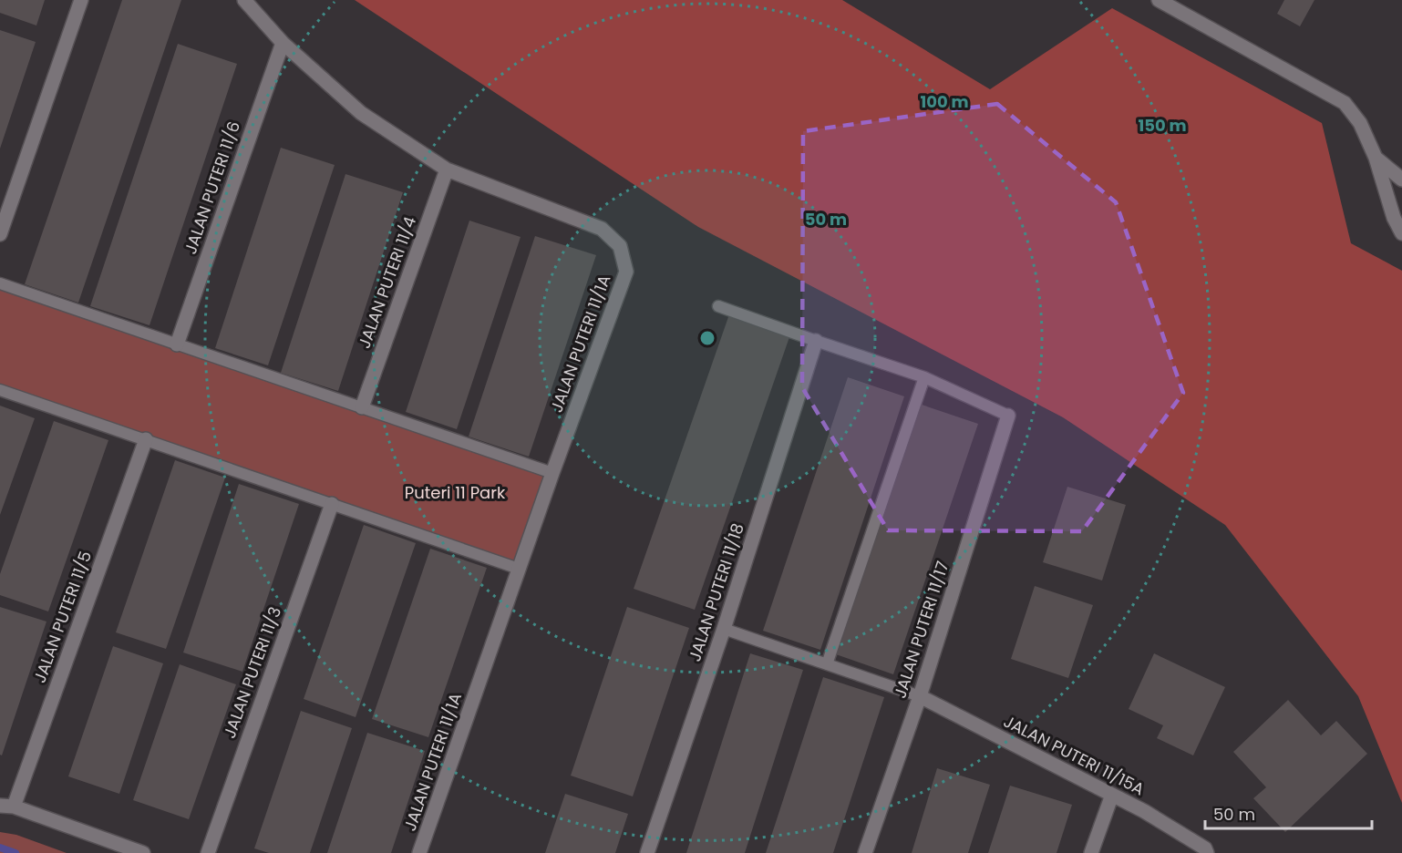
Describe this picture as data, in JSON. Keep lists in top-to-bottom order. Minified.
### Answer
{"streets":{"street":["JALAN PUTERI 11/6","JALAN PUTERI 11/4","JALAN PUTERI 11/1A","JALAN PUTERI 11/18","JALAN PUTERI 11/5","JALAN PUTERI 11/17","JALAN PUTERI 11/3","JALAN PUTERI 11/15A"]},"crossings":[["JALAN PUTERI 11/6","JALAN PUTERI 11/1A"],["JALAN PUTERI 11/4","JALAN PUTERI 11/1A"],["JALAN PUTERI 11/17","JALAN PUTERI 11/15A"]],"parks":["Puteri 11 Park"],"scale_bar":"50 m","rings":["100 m","150 m","50 m"]}
